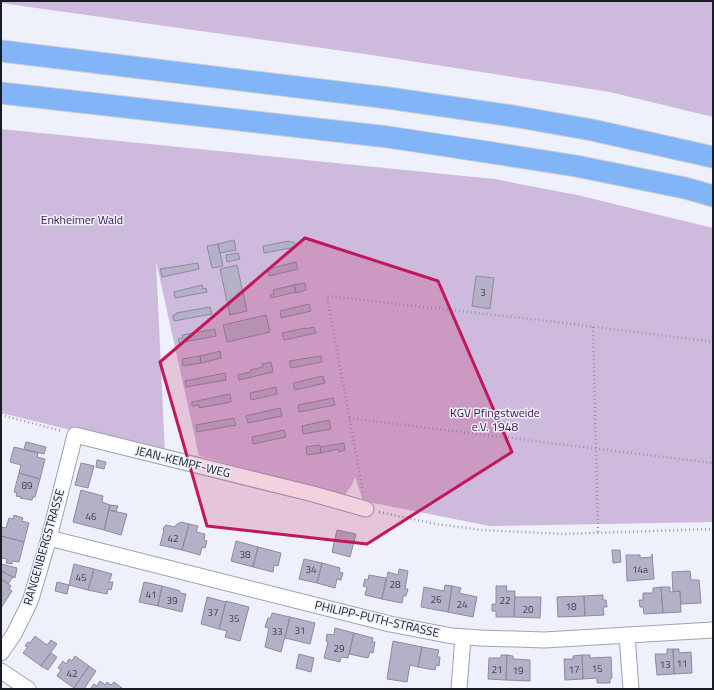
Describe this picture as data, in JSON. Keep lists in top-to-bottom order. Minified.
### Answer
{"streets":{"street":["JEAN-KEMPF-WEG","RANGENBERGSTRASSE","PHILIPP-PUTH-STRASSE"]},"crossings":[["JEAN-KEMPF-WEG","RANGENBERGSTRASSE"],["RANGENBERGSTRASSE","PHILIPP-PUTH-STRASSE"]],"parks":["Enkheimer Wald","KGV Pfingstweide e.V. 1948"],"house_numbers":["3","89","46","42","38","34","14a","45","28","41","26","39","22","24","18","20","37","35","31","33","29","11","13","15","21","17","19","42"]}
